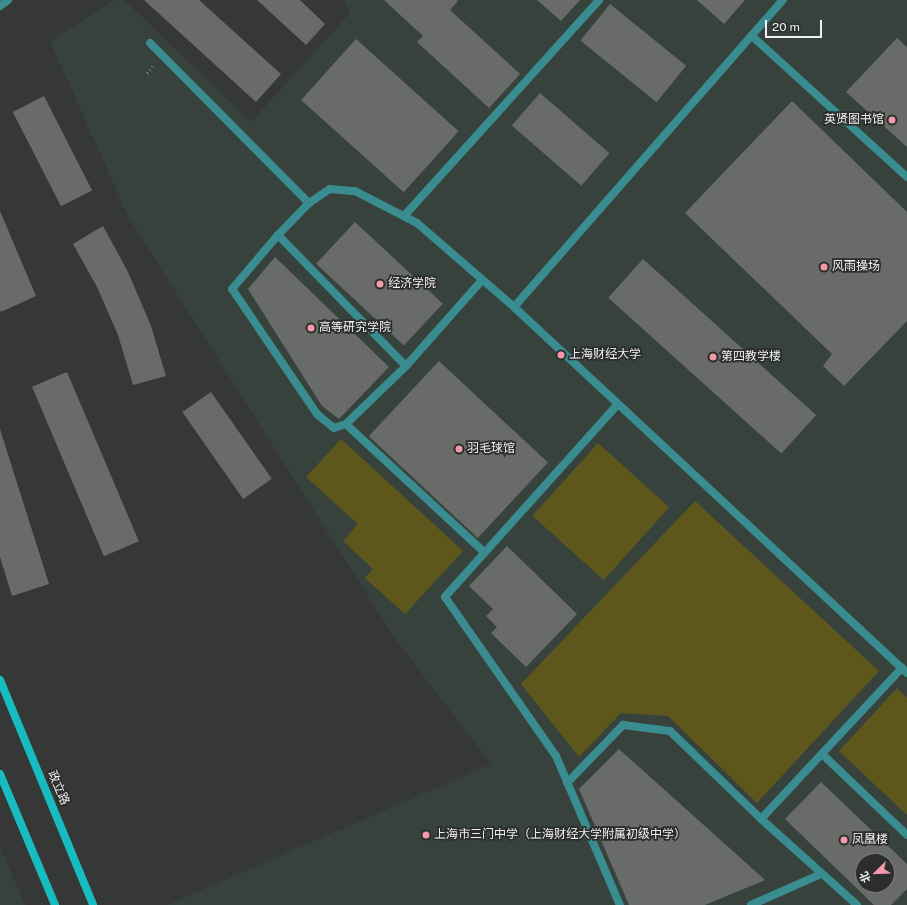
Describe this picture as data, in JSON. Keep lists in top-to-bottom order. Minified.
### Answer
{"streets":{"main road":["政立路"]},"places":["英贤图书馆","风雨操场","经济学院","高等研究学院","上海财经大学","第四教学楼","羽毛球馆","上海市三门中学（上海财经大学附属初级中学）","凤凰楼"],"scale_bar":"20 m","north":"bottom left"}
